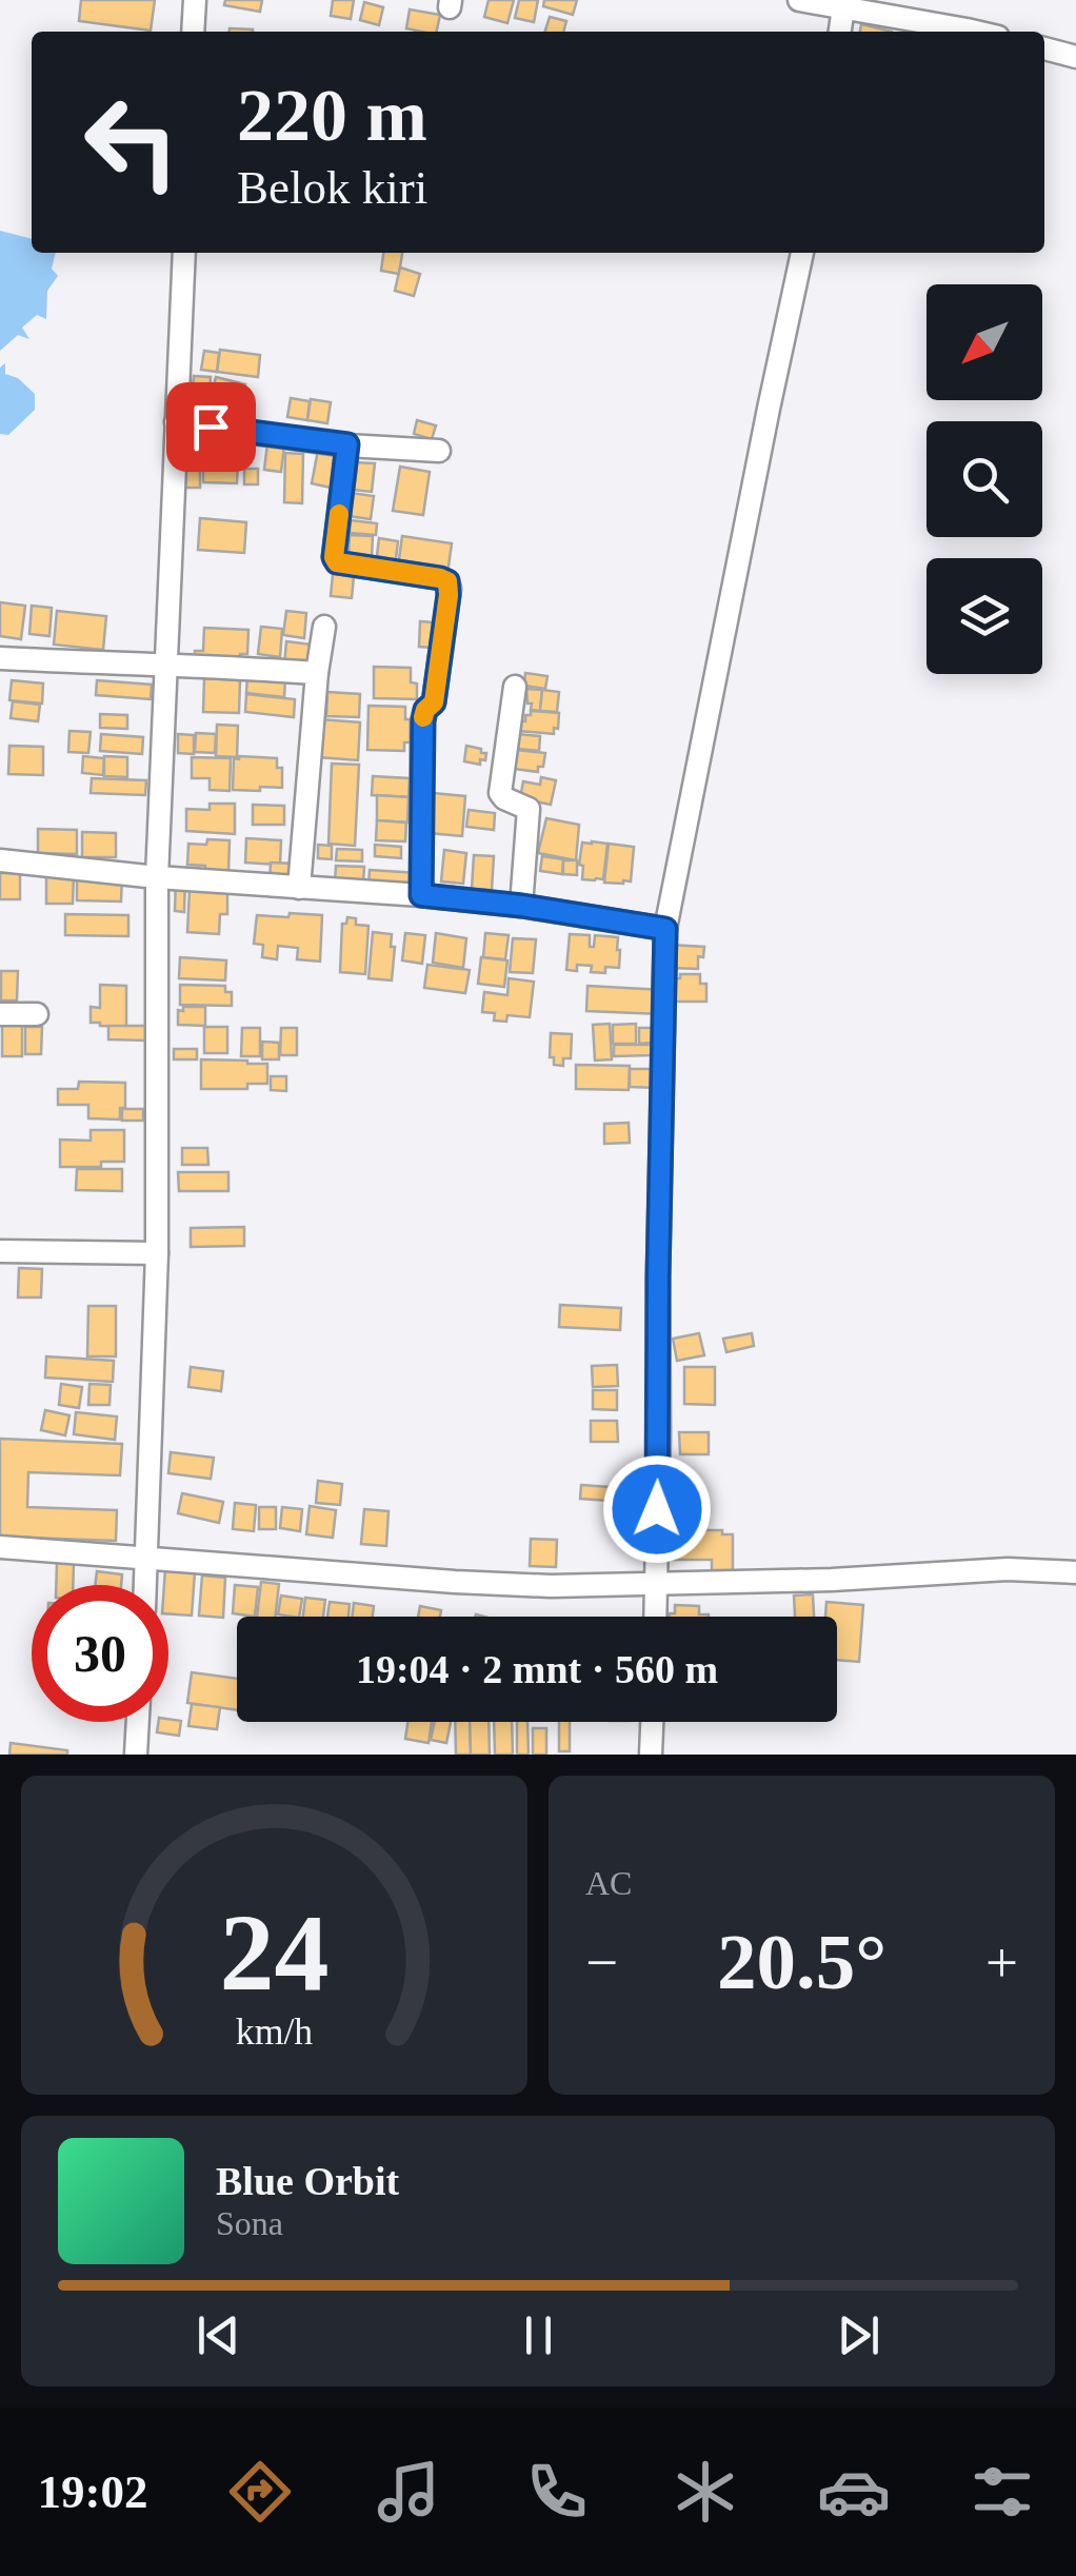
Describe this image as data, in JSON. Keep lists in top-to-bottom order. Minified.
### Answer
{"north":"bottom left","page":{"turn":["220 m","Belok kiri"],"limit":"30","trip":"19:04 · 2 mnt · 560 m","tile":"AC","heat":["−","20.5°","+"],"song":["Blue Orbit","Sona"],"tabs":"19:02","gauge":["24","km/h"]}}
